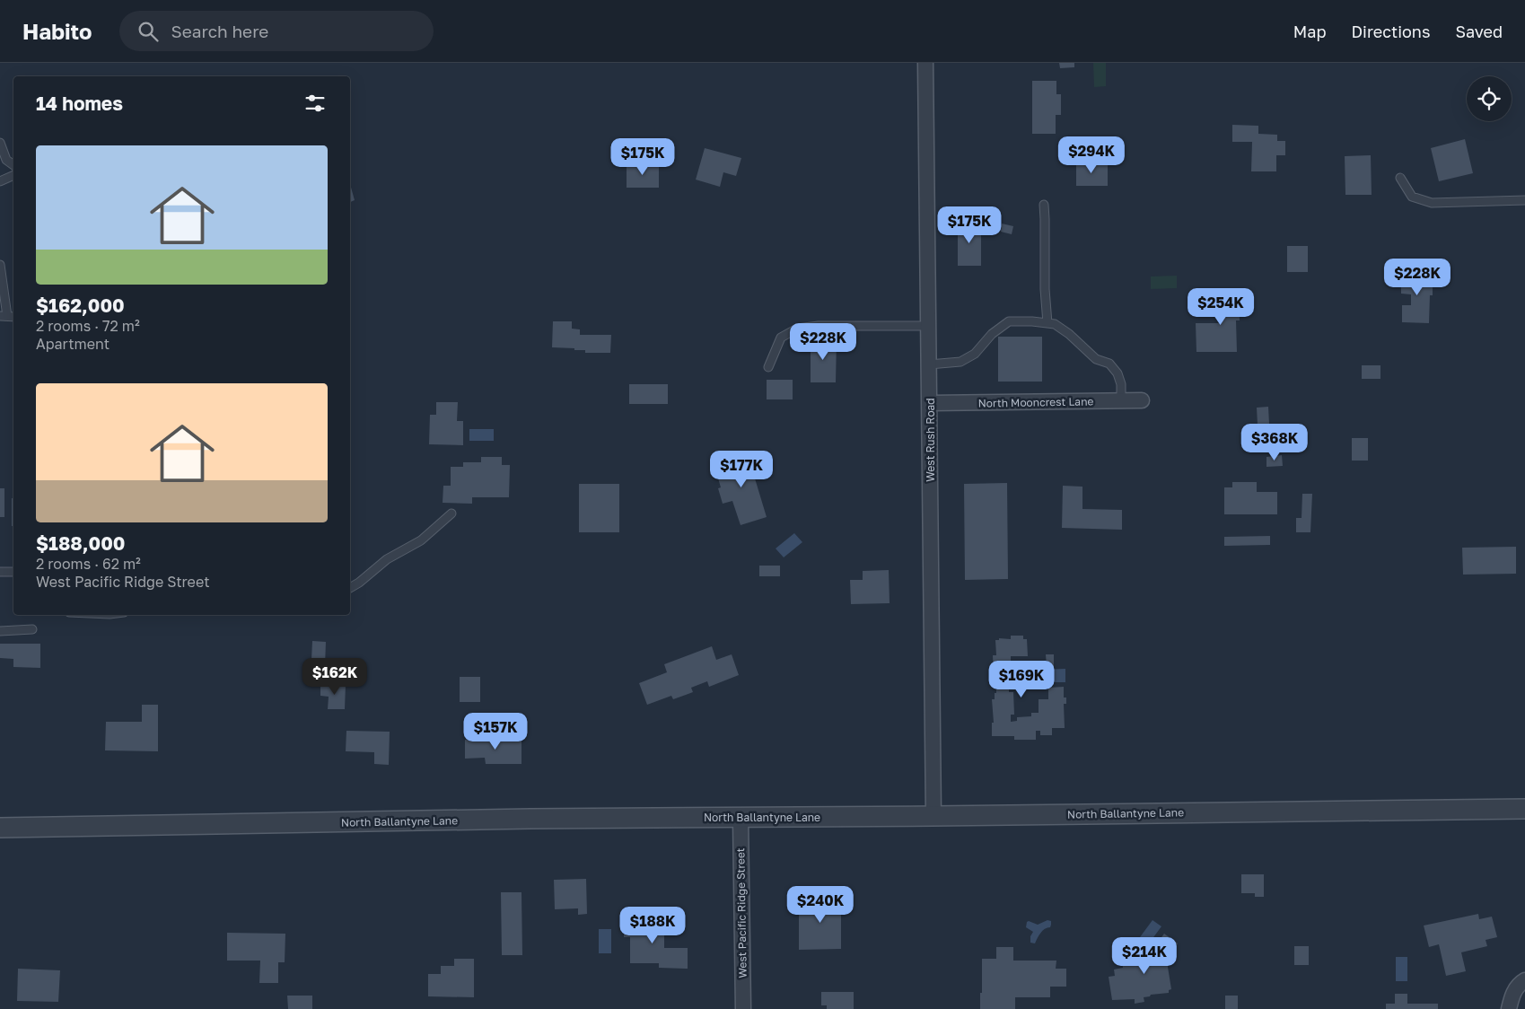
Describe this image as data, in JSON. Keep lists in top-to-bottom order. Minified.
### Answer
{"streets":{"street":["North Mooncrest Lane","West Rush Road","North Ballantyne Lane","West Pacific Ridge Street"]},"crossings":[["North Mooncrest Lane","West Rush Road"],["West Rush Road","North Ballantyne Lane"],["North Ballantyne Lane","West Pacific Ridge Street"]],"page":{"header":"Habito","search":"Search here","nav":["Map","Directions","Saved"],"heading":"14 homes","list":[{"name":"$162,000","note":"2 rooms · 72 m² · Apartment"},{"name":"$188,000","note":"2 rooms · 62 m² · West Pacific Ridge Street"}],"price":["$294K","$175K","$175K","$228K","$254K","$228K","$368K","$177K","$162K","$169K","$157K","$240K","$188K","$214K"]}}
